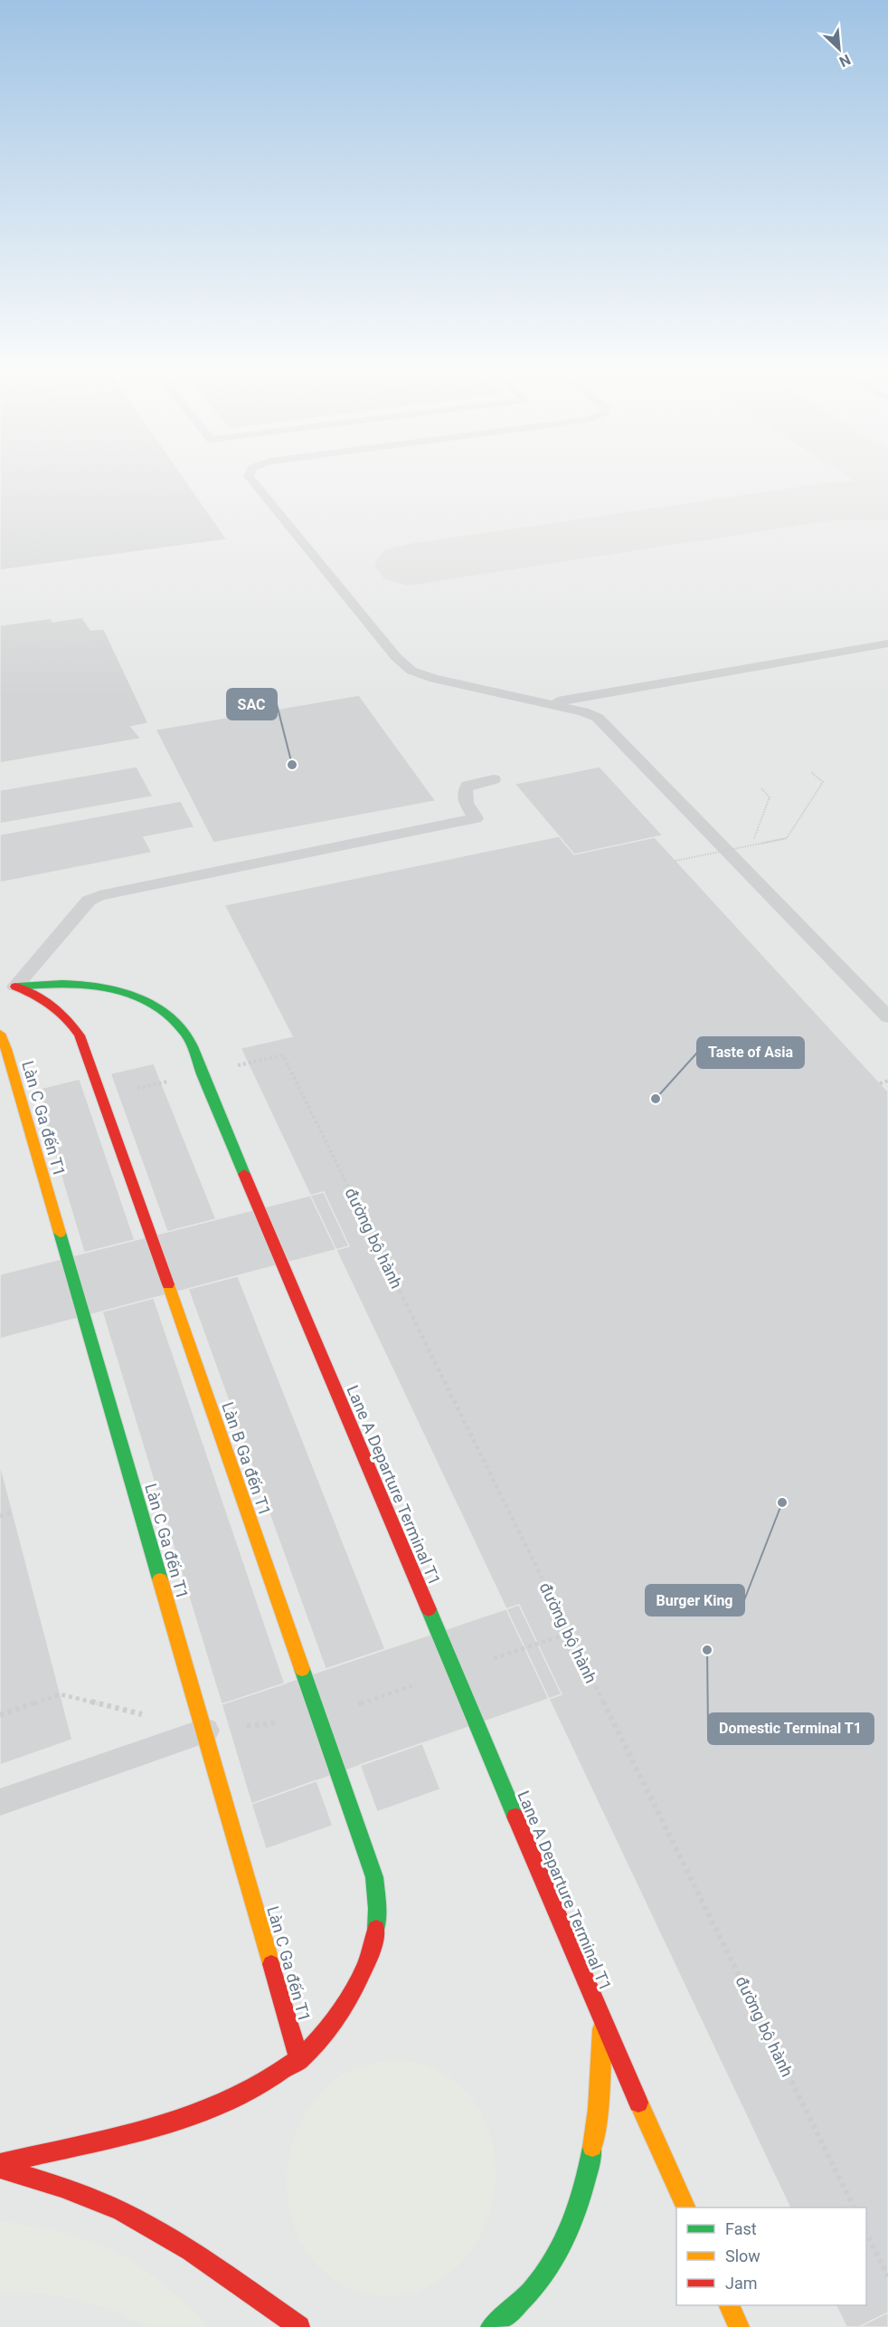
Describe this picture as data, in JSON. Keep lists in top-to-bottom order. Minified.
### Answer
{"streets":{"street":["Làn C Ga đến T1","Làn B Ga đến T1","Lane A Departure Terminal T1"],"path":["đường bộ hành"]},"crossings":[["Làn C Ga đến T1","Làn B Ga đến T1"],["Làn B Ga đến T1","Lane A Departure Terminal T1"]],"places":["SAC","Taste of Asia","Burger King","Domestic Terminal T1"],"legend":["Fast","Slow","Jam"],"north":"bottom right"}
